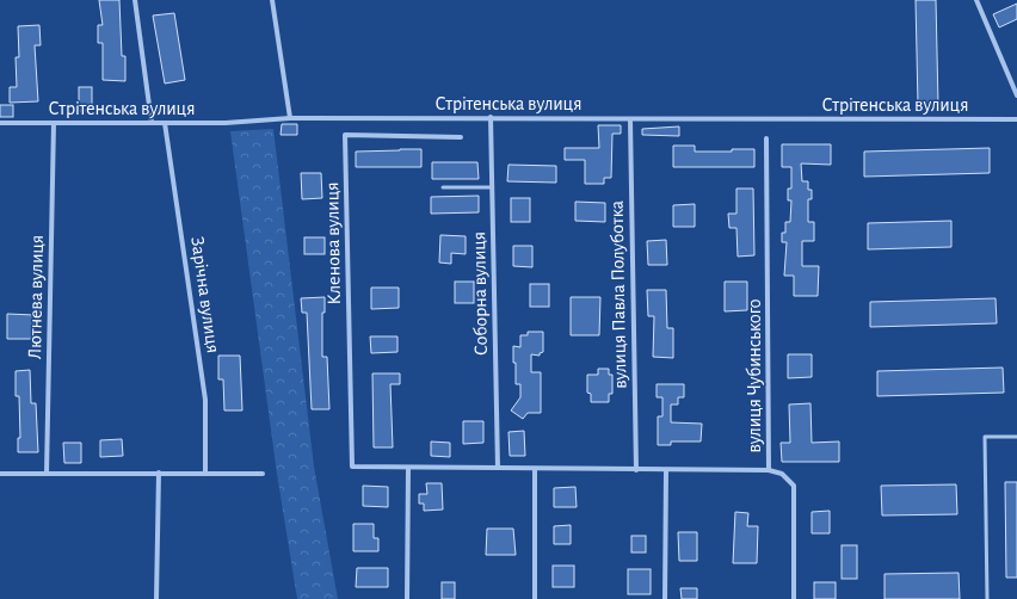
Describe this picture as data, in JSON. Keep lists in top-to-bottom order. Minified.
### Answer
{"streets":{"street":["Стрітенська вулиця","Кленова вулиця","Соборна вулиця","Зарічна вулиця","вулиця Павла Полуботка","Лютнева вулиця","вулиця Чубинського"]},"crossings":[["Стрітенська вулиця","Соборна вулиця"],["Стрітенська вулиця","Зарічна вулиця"],["Стрітенська вулиця","вулиця Павла Полуботка"],["Стрітенська вулиця","Лютнева вулиця"]]}
